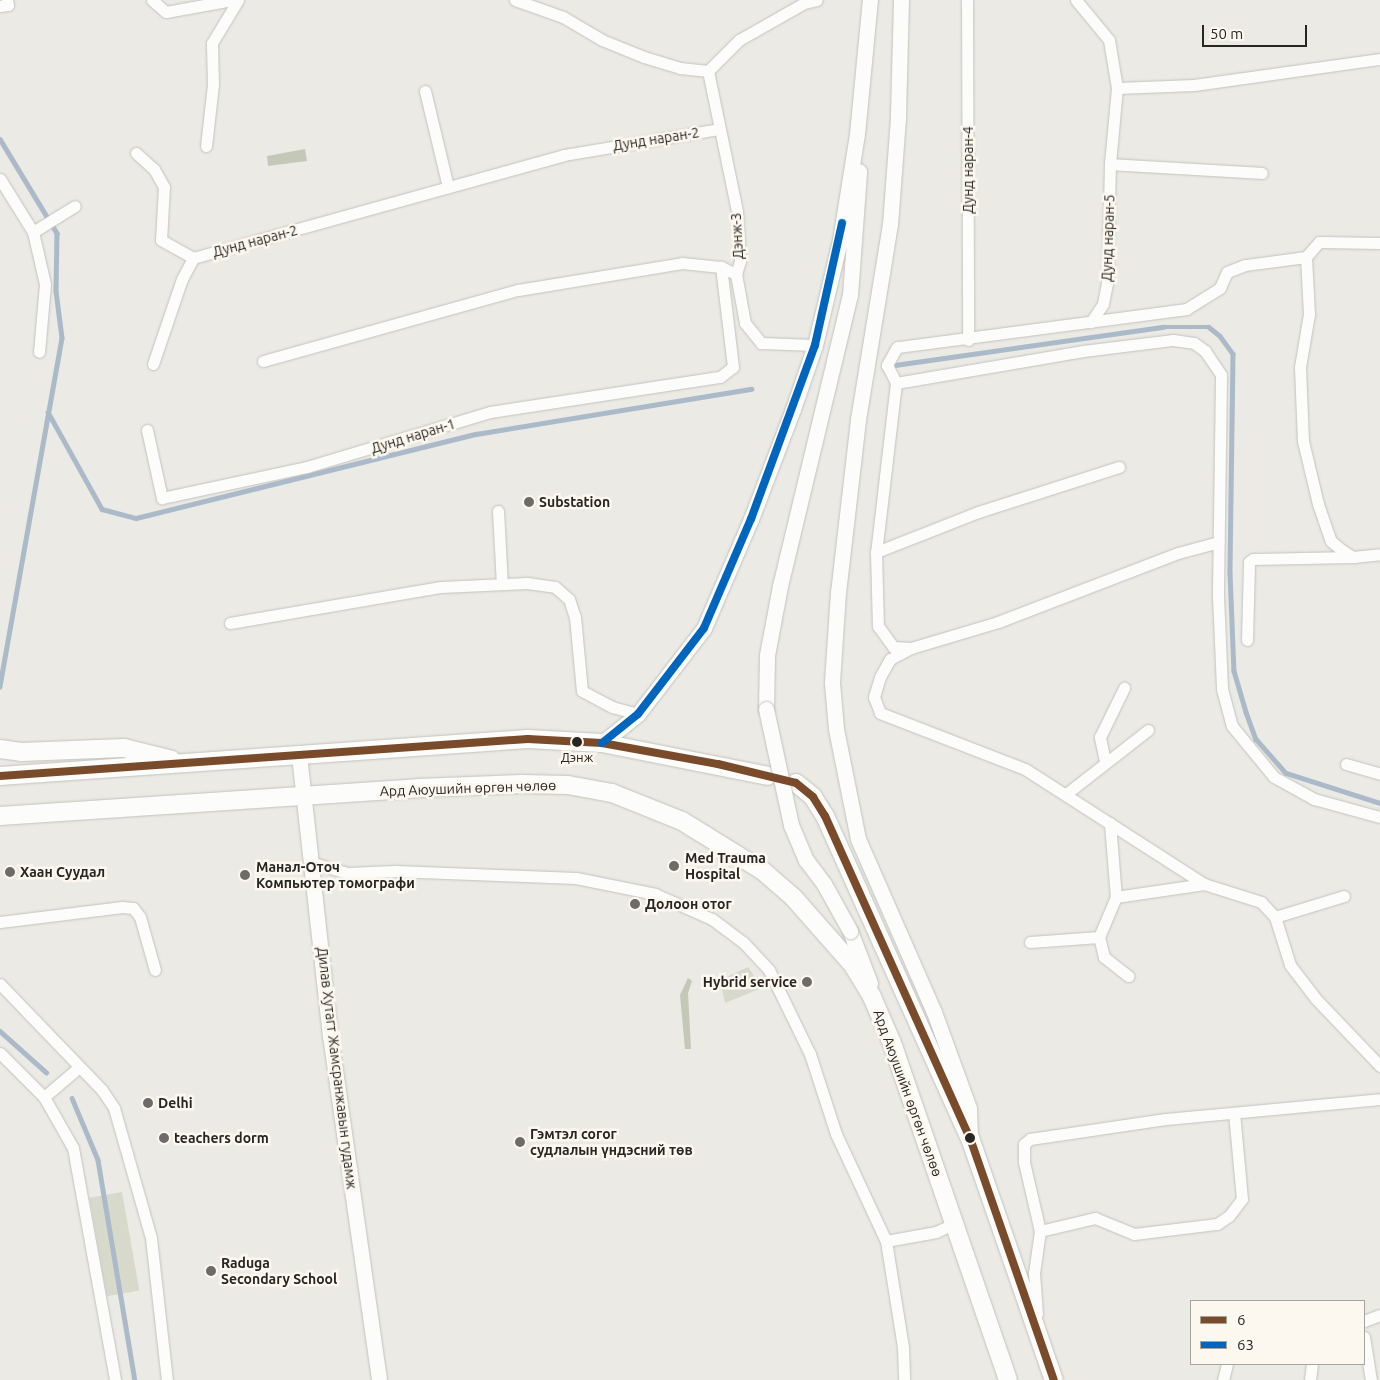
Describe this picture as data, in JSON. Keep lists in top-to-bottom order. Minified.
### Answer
{"streets":{"main road":["Ард Аюушийн өргөн чөлөө","Дилав Хутагт Жамсранжавын гудамж"],"street":["Дунд наран-2","Дунд наран-4","Дэнж-3","Дунд наран-5","Дунд наран-1"]},"crossings":[["Дунд наран-2","Дэнж-3"],["Ард Аюушийн өргөн чөлөө","Дилав Хутагт Жамсранжавын гудамж"]],"places":["Substation","Дэнж","Med Trauma Hospital","Хаан Суудал","Манал-Оточ Компьютер томографи","Долоон отог","Hybrid service","Delhi","teachers dorm","Гэмтэл согог судлалын үндэсний төв","Raduga Secondary School"],"lines":["transit line 63","transit line 6"],"legend":["6","63"],"scale_bar":"50 m"}
